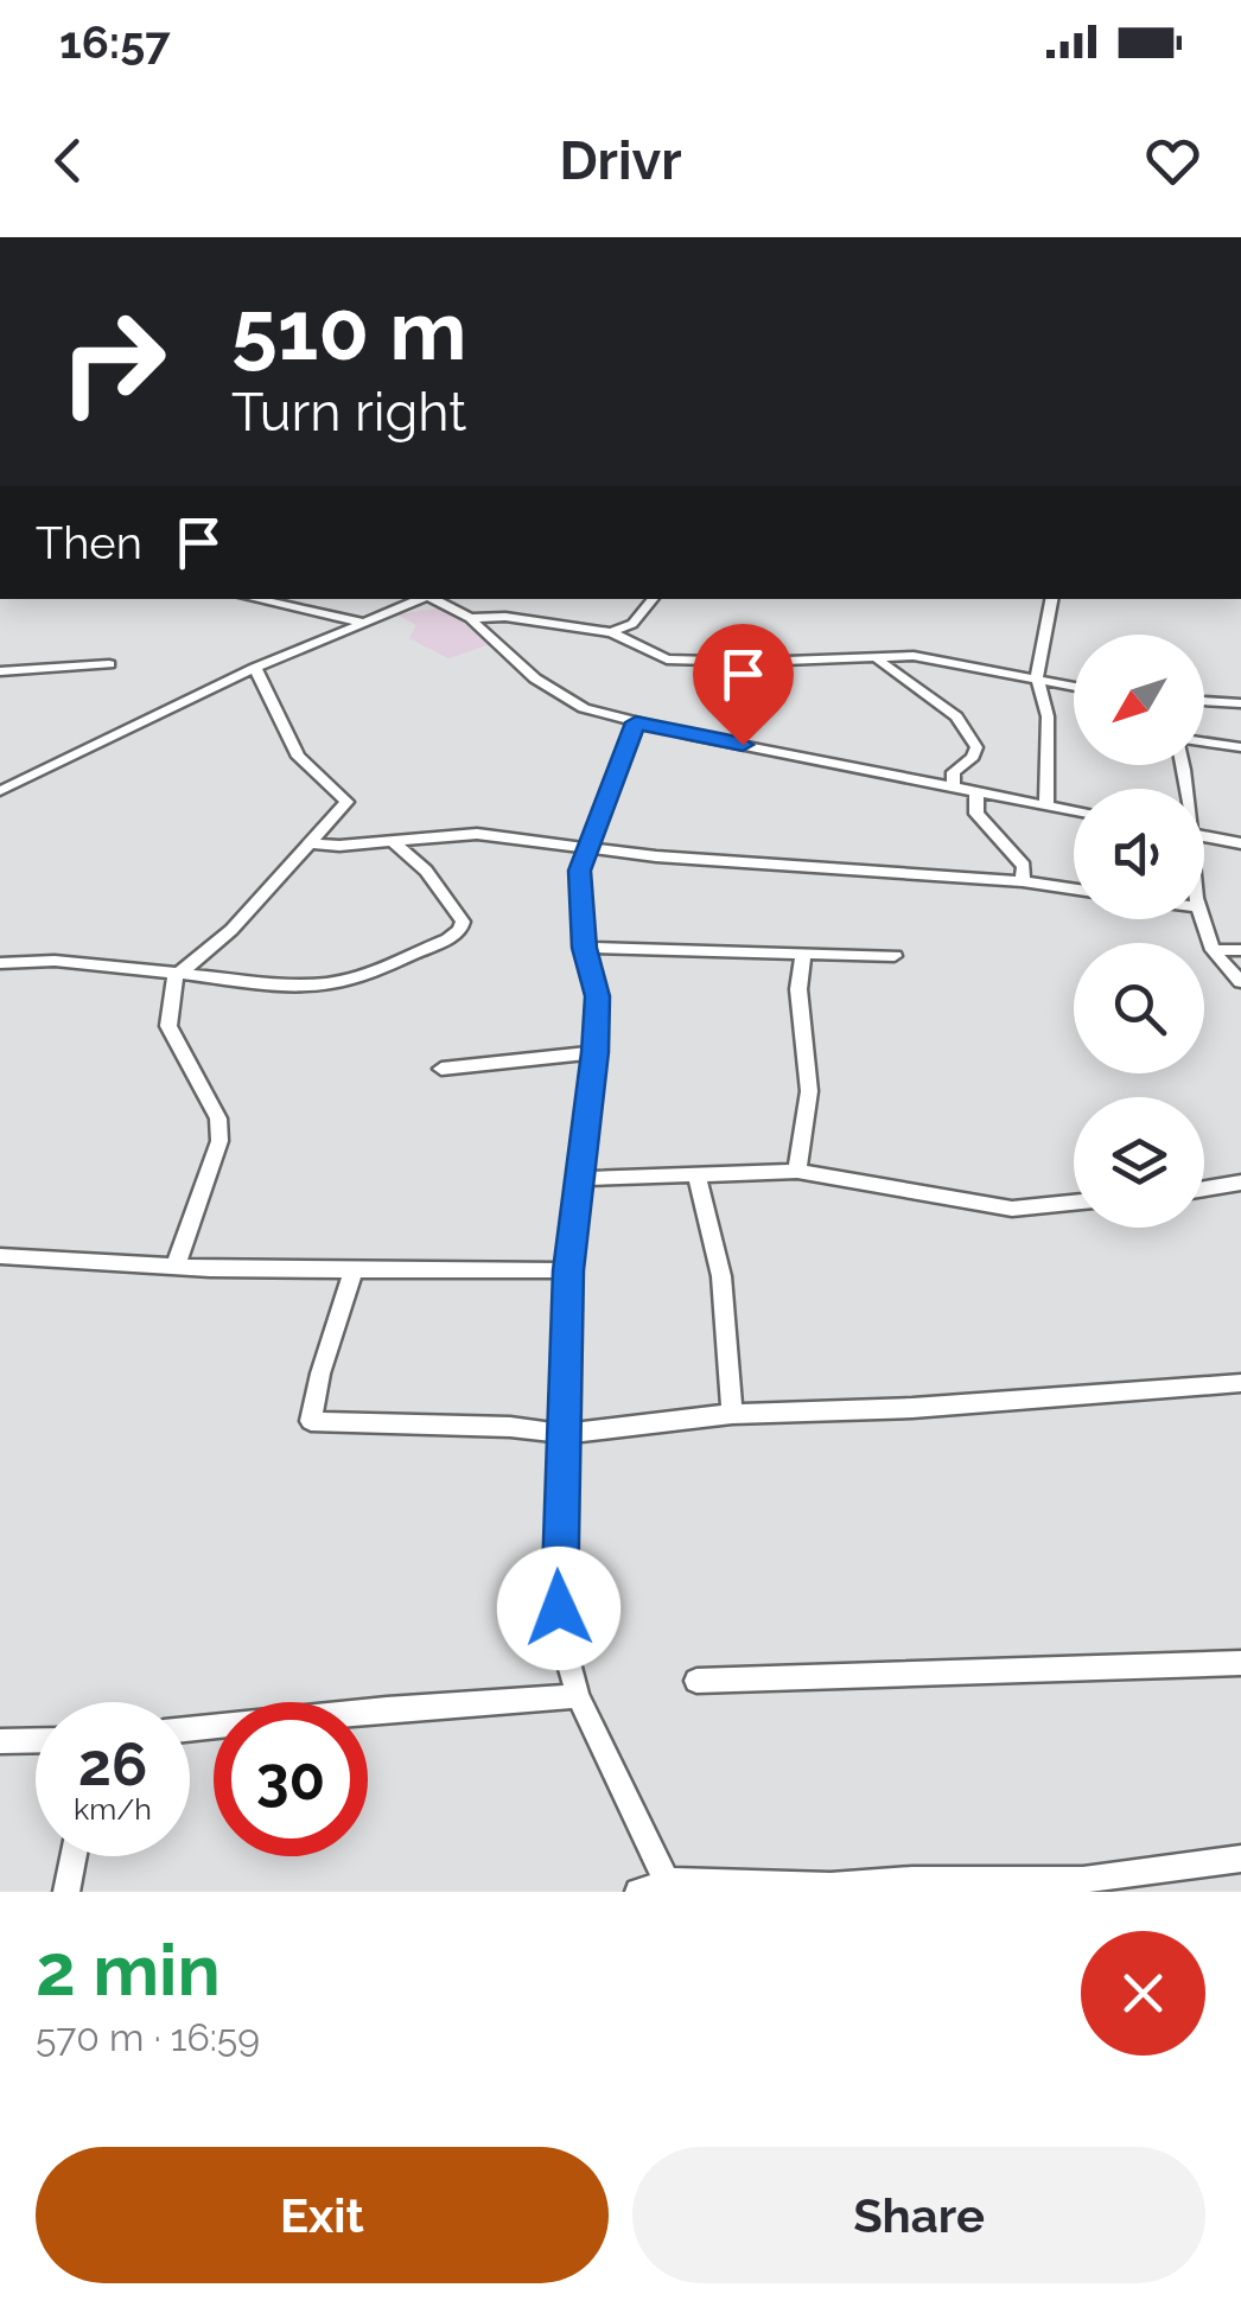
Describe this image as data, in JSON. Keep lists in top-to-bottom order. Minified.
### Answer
{"north":"bottom left","page":{"status":"16:57","header":"Drivr","turn":["510 m","Turn right"],"then":"Then","speed":"26 km/h","limit":"30","heading":["2 min","570 m · 16:59"],"buttons":["Exit","Share"]}}
